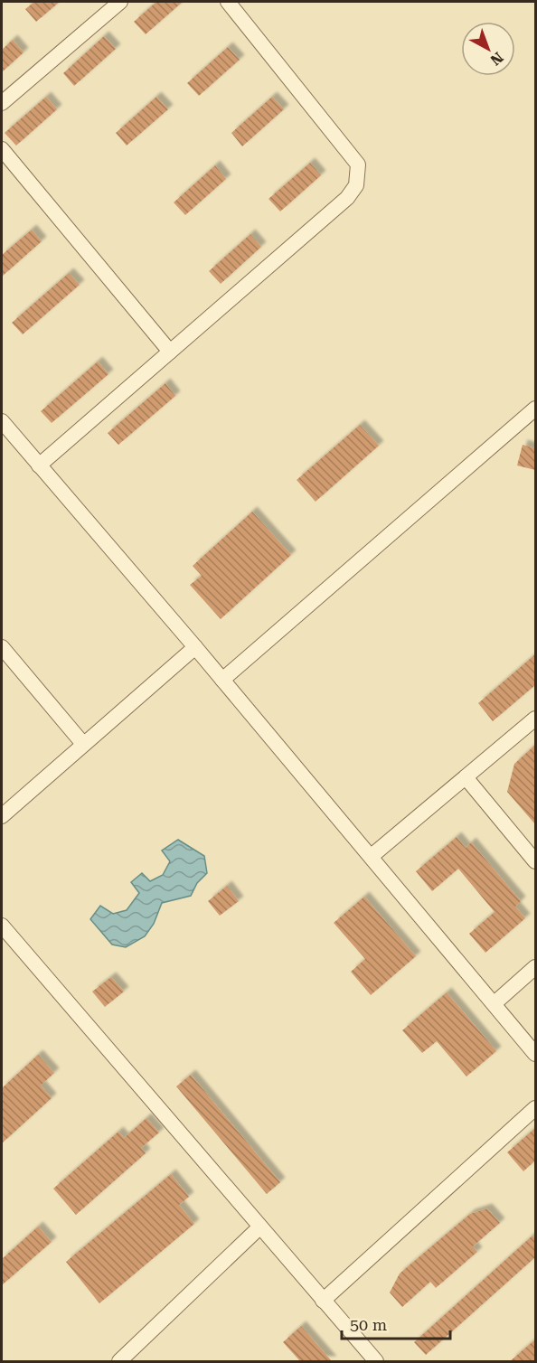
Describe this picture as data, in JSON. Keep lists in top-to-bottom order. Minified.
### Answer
{"scale_bar":"50 m","north":"bottom right"}
